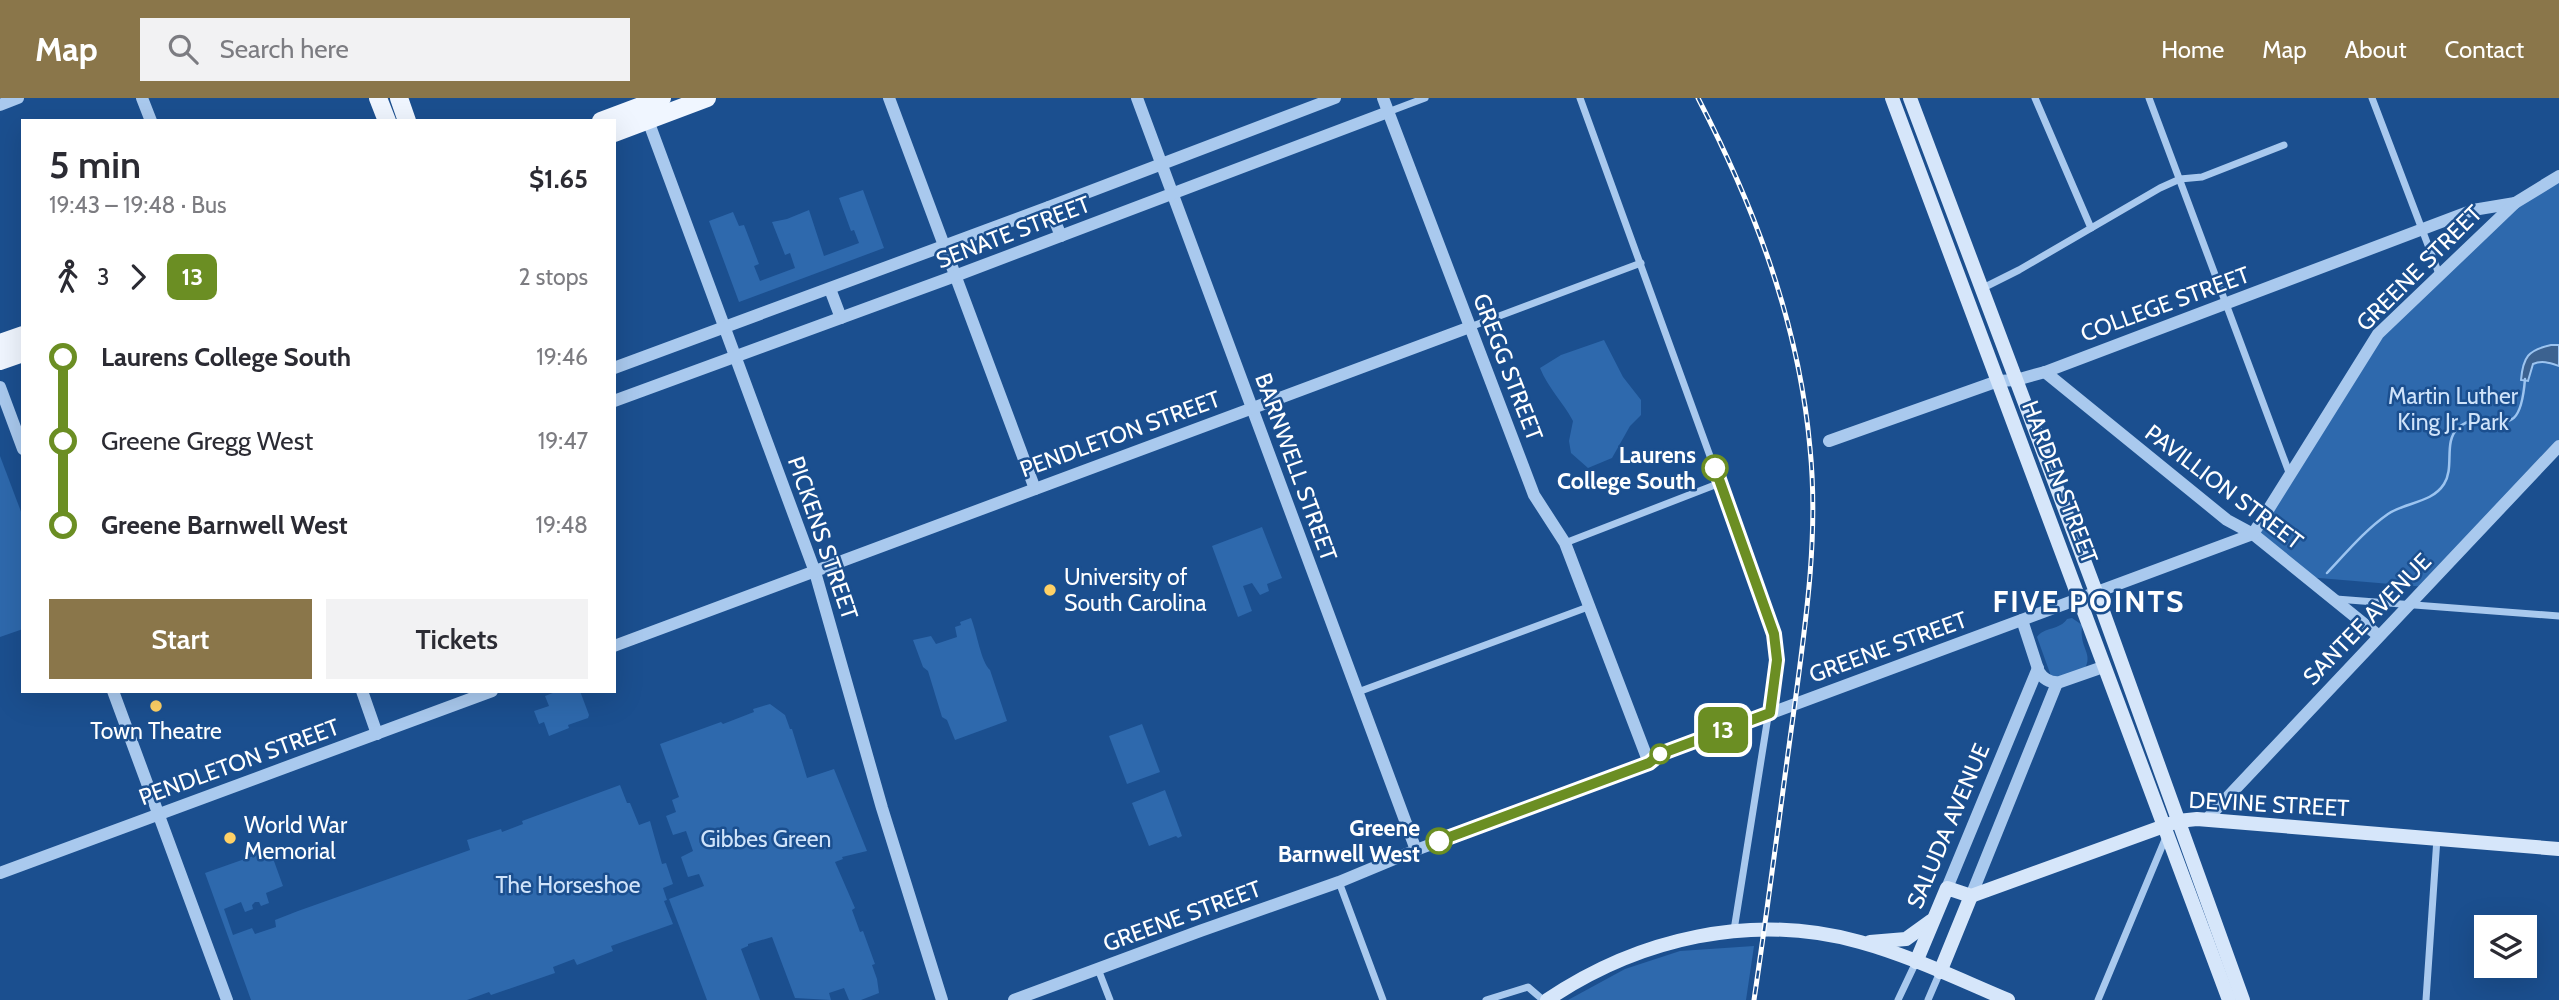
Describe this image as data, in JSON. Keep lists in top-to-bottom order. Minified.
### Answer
{"streets":{"main road":["HARDEN STREET","DEVINE STREET","SALUDA AVENUE"],"street":["SENATE STREET","GREENE STREET","COLLEGE STREET","GREGG STREET","PENDLETON STREET","BARNWELL STREET","PAVILLION STREET","PICKENS STREET","SANTEE AVENUE"]},"crossings":[["SENATE STREET","GREGG STREET"],["SENATE STREET","BARNWELL STREET"],["SENATE STREET","PICKENS STREET"],["GREENE STREET","COLLEGE STREET"],["GREENE STREET","GREGG STREET"],["GREENE STREET","BARNWELL STREET"],["GREENE STREET","HARDEN STREET"],["GREENE STREET","PAVILLION STREET"],["COLLEGE STREET","HARDEN STREET"],["COLLEGE STREET","PAVILLION STREET"],["GREGG STREET","PENDLETON STREET"],["PENDLETON STREET","BARNWELL STREET"],["PENDLETON STREET","PICKENS STREET"],["HARDEN STREET","DEVINE STREET"],["PAVILLION STREET","SANTEE AVENUE"],["SANTEE AVENUE","DEVINE STREET"],["DEVINE STREET","SALUDA AVENUE"]],"districts":["FIVE POINTS"],"parks":["Martin Luther King Jr. Park","Gibbes Green","The Horseshoe"],"places":["Laurens College South","University of South Carolina","Town Theatre","World War Memorial","Greene Barnwell West"],"lines":["bus line 13"],"page":{"header":"Map","search":"Search here","nav":["Home","Map","About","Contact"],"on_map":"13","heading":["5 min","19:43 – 19:48 · Bus","$1.65"],"legs":["3","13","2 stops"],"list":[{"name":"Laurens College South","value":"19:46"},{"name":"Greene Gregg West","value":"19:47"},{"name":"Greene Barnwell West","value":"19:48"}],"buttons":["Start","Tickets"]}}
